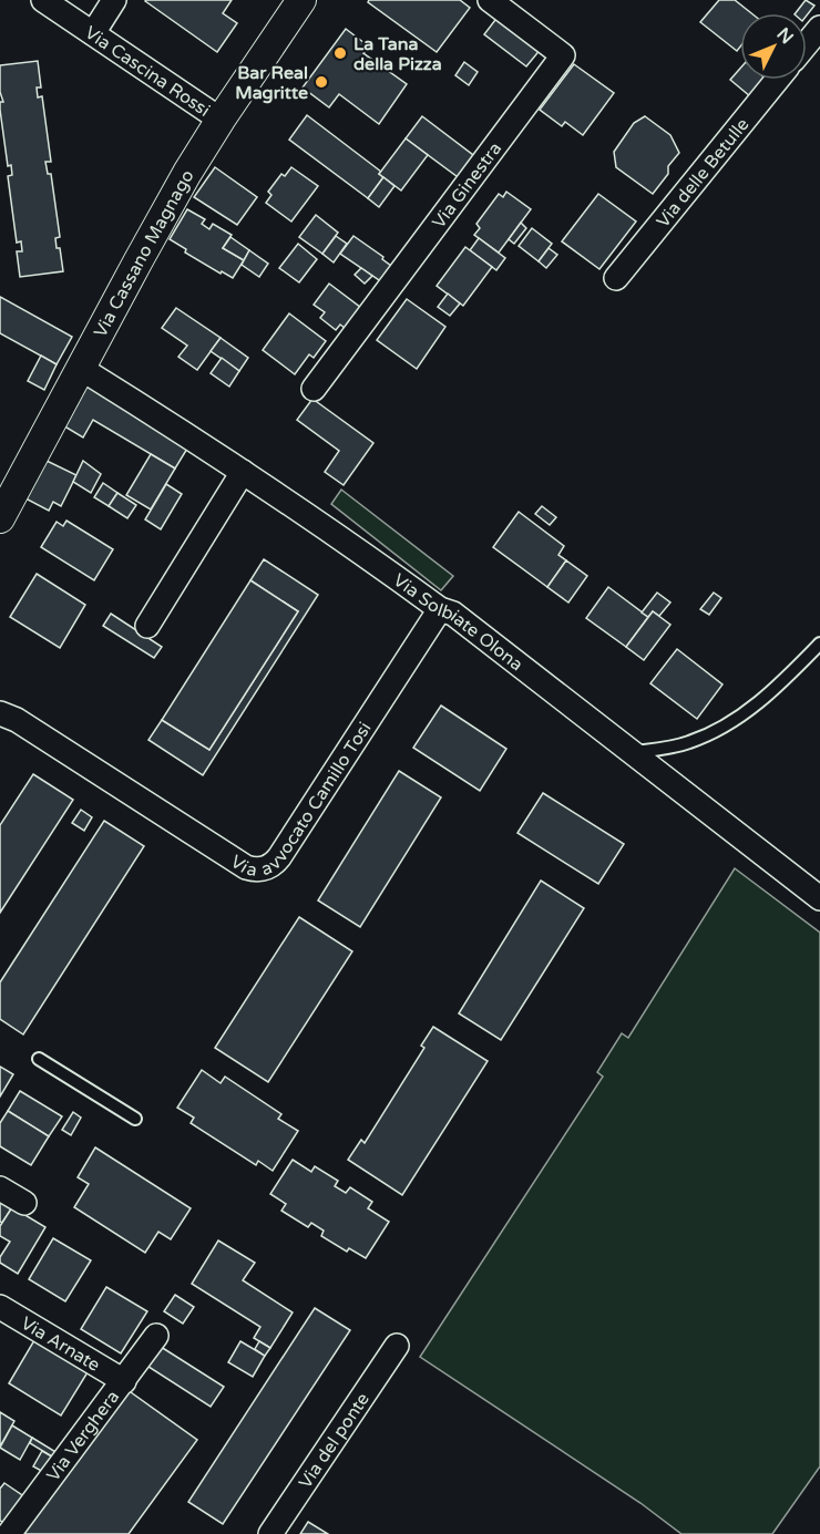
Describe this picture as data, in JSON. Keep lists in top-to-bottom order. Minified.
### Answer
{"streets":{"street":["Via Cascina Rossi","Via delle Betulle","Via Ginestra","Via Cassano Magnago","Via Solbiate Olona","Via avvocato Camillo Tosi","Via Arnate","Via Verghera","Via del ponte"]},"crossings":[["Via Cascina Rossi","Via Cassano Magnago"],["Via Cassano Magnago","Via Solbiate Olona"],["Via Solbiate Olona","Via avvocato Camillo Tosi"],["Via Arnate","Via Verghera"]],"places":["La Tana della Pizza","Bar Real Magritte"],"north":"top right"}
